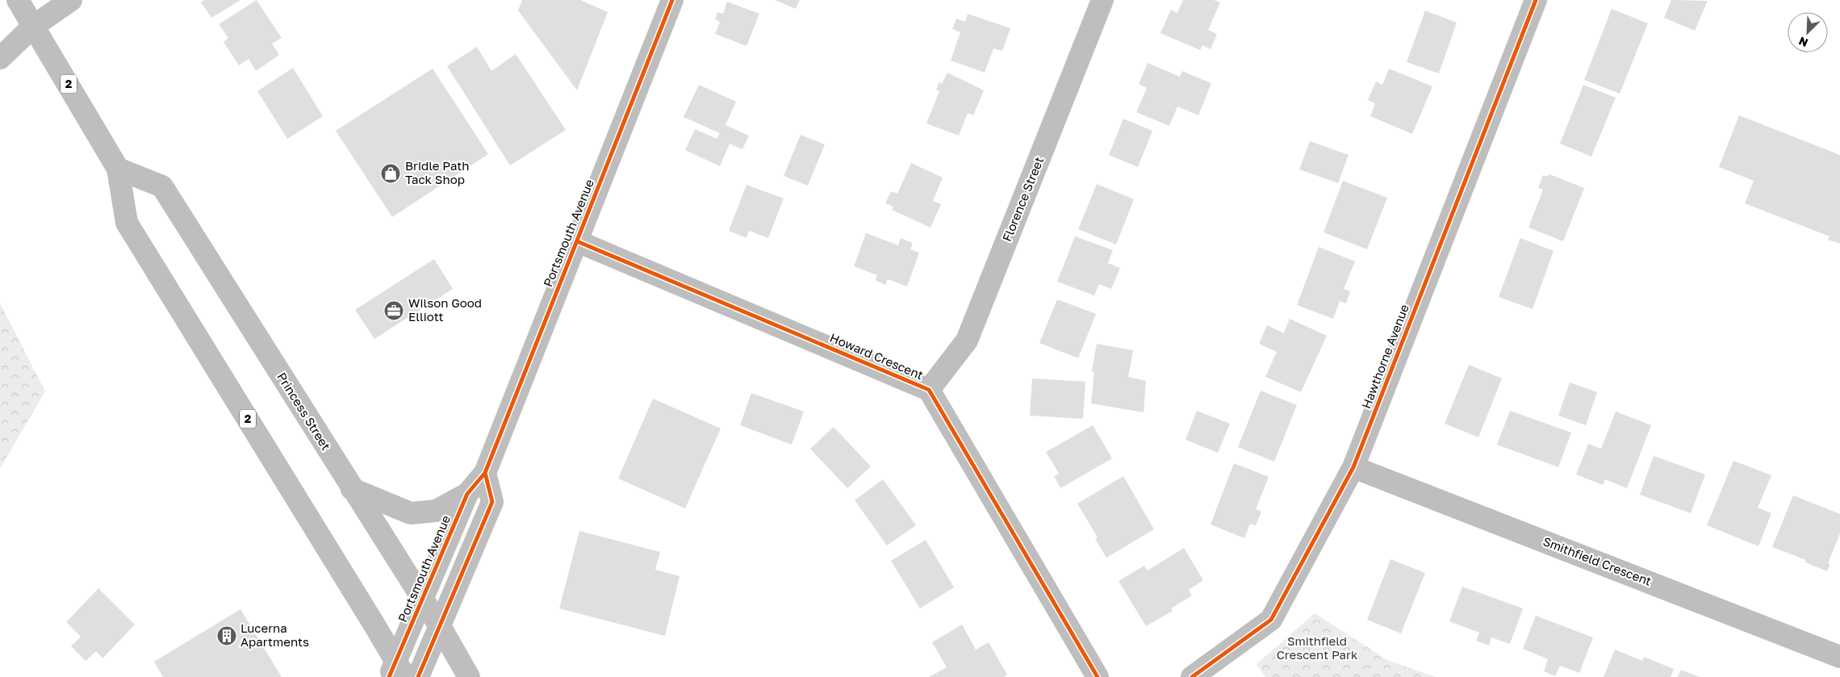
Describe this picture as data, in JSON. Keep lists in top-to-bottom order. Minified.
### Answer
{"streets":{"main road":["2","Florence Street","Portsmouth Avenue","Howard Crescent","Hawthorne Avenue","Princess Street","Smithfield Crescent"]},"crossings":[["2","Portsmouth Avenue"],["2","Princess Street"],["Florence Street","Howard Crescent"],["Portsmouth Avenue","Howard Crescent"],["Portsmouth Avenue","Princess Street"],["Hawthorne Avenue","Smithfield Crescent"]],"parks":["Smithfield Crescent Park"],"places":{"shop":["Bridle Path Tack Shop"],"office":["Wilson Good Elliott"],"building":["Lucerna Apartments"]},"north":"bottom left"}
